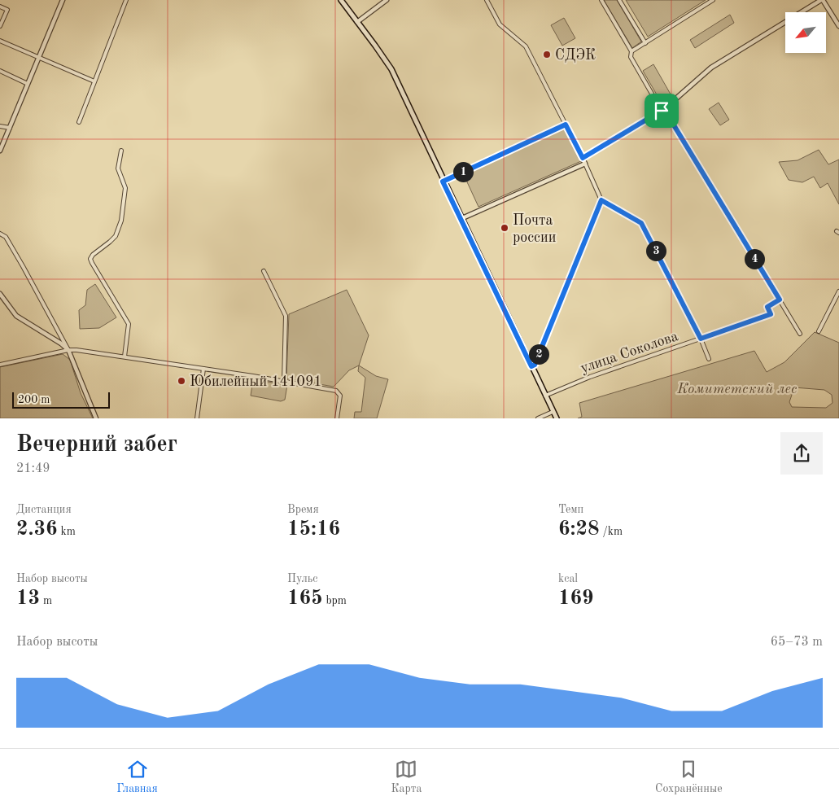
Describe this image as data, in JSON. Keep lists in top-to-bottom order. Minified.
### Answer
{"streets":{"street":["улица Соколова"]},"parks":["Комитетский лес"],"places":["СДЭК","Почта россии","Юбилейный 141091"],"scale_bar":"200 m","north":"bottom left","page":{"pins":["1","3","4","2"],"scale":"200 m","heading":["Вечерний забег","21:49"],"stats":[["Дистанция","2.36 km"],["Время","15:16"],["Темп","6:28 /km"],["Набор высоты","13 m"],["Пульс","165 bpm"],["kcal","169"]],"chart":["Набор высоты","65–73 m"],"tabs":["Главная","Карта","Сохранённые"]}}
